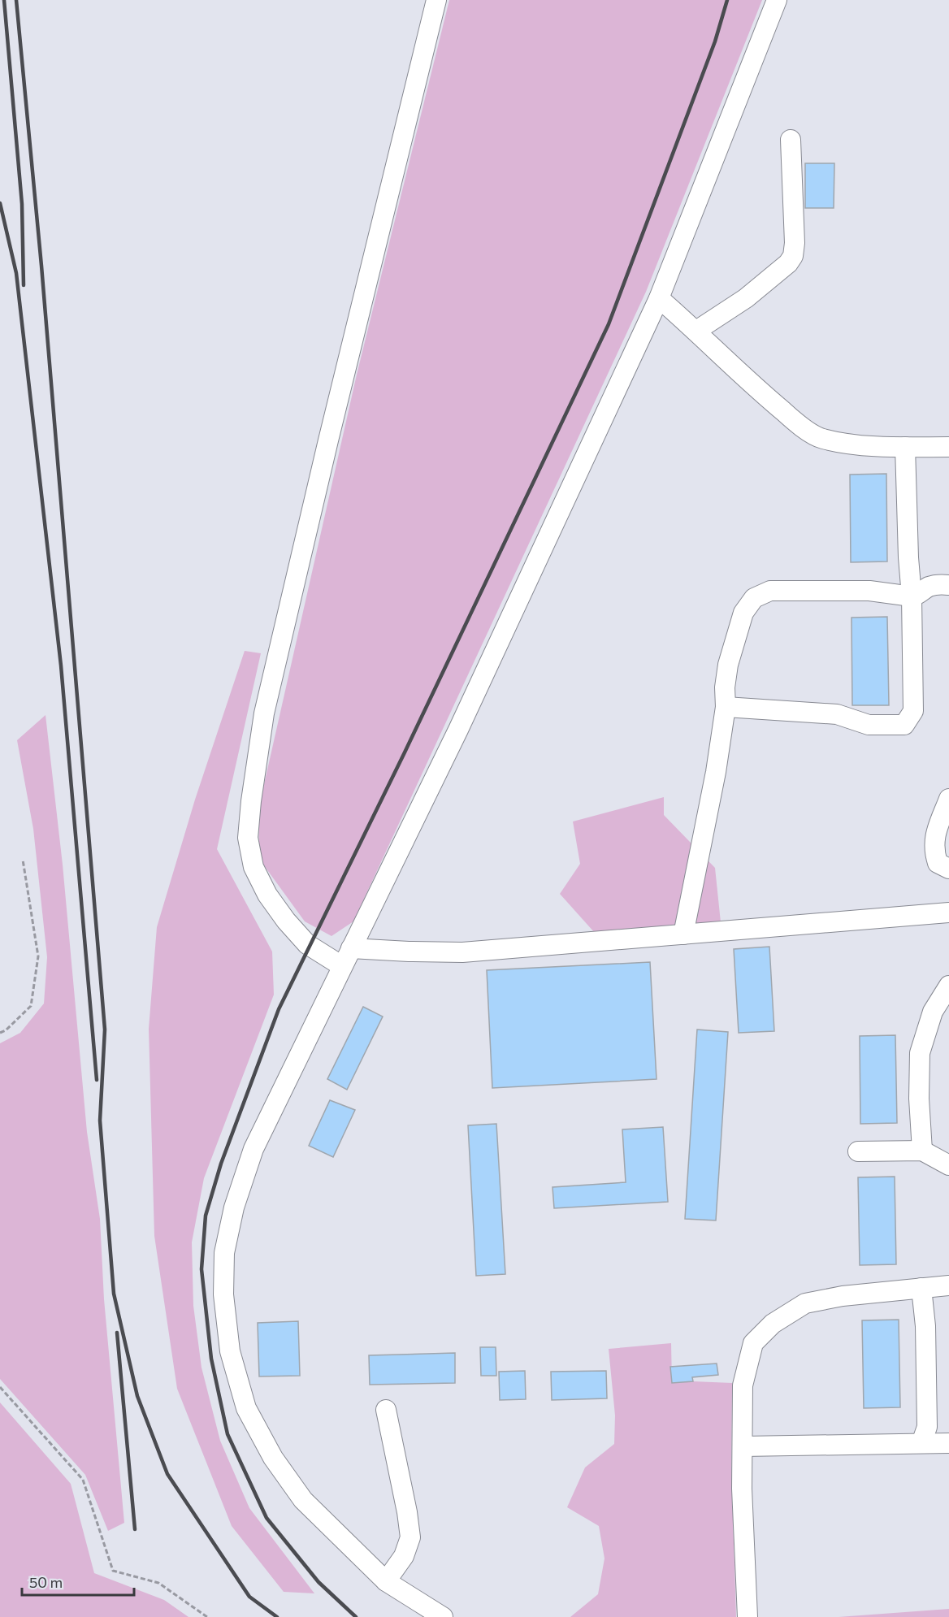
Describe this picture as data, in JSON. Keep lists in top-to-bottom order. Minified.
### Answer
{"scale_bar":"50 m"}
